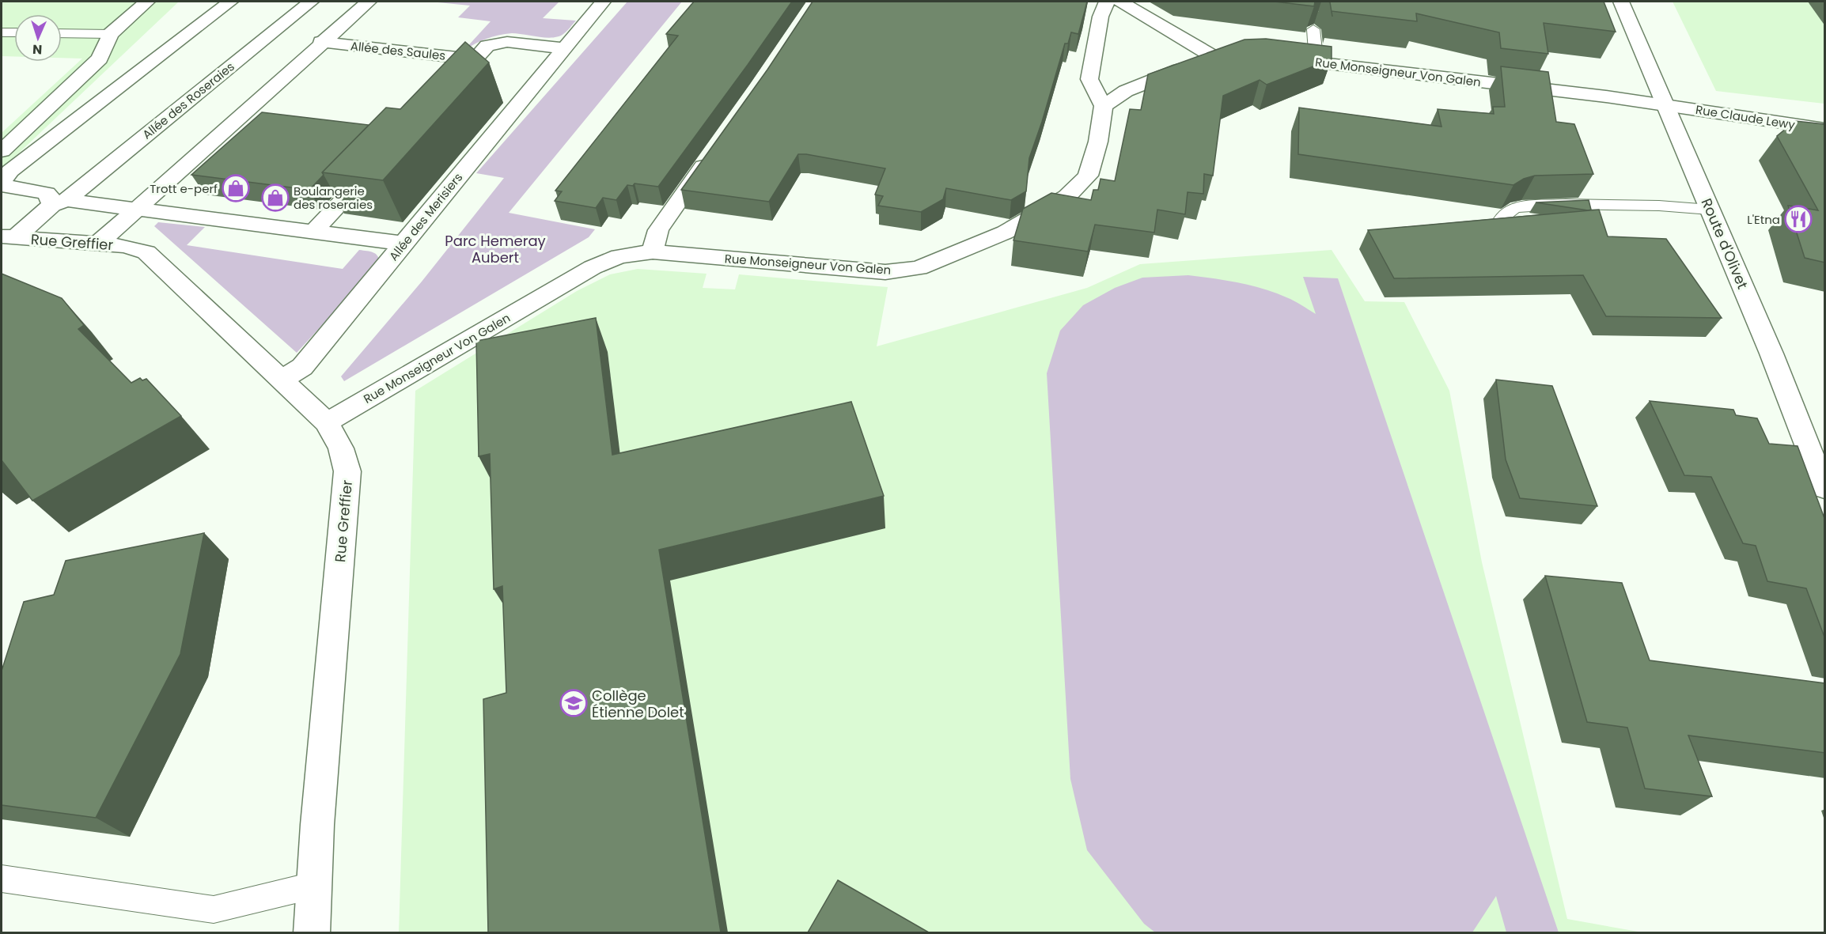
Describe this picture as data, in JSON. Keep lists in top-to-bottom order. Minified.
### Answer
{"streets":{"street":["Allée des Saules","Rue Monseigneur Von Galen","Allée des Roseraies","Rue Claude Lewy","Allée des Merisiers","Rue Greffier","Route d'Olivet"]},"crossings":[["Rue Monseigneur Von Galen","Rue Claude Lewy"],["Rue Monseigneur Von Galen","Rue Greffier"],["Rue Monseigneur Von Galen","Route d'Olivet"],["Allée des Roseraies","Rue Greffier"],["Rue Claude Lewy","Route d'Olivet"],["Allée des Merisiers","Rue Greffier"]],"parks":["Parc Hemeray Aubert"],"places":{"shop":["Trott e-perf","Boulangerie des roseraies"],"restaurant":["L'Etna"],"school or university":["Collège Étienne Dolet"]},"north":"bottom"}
